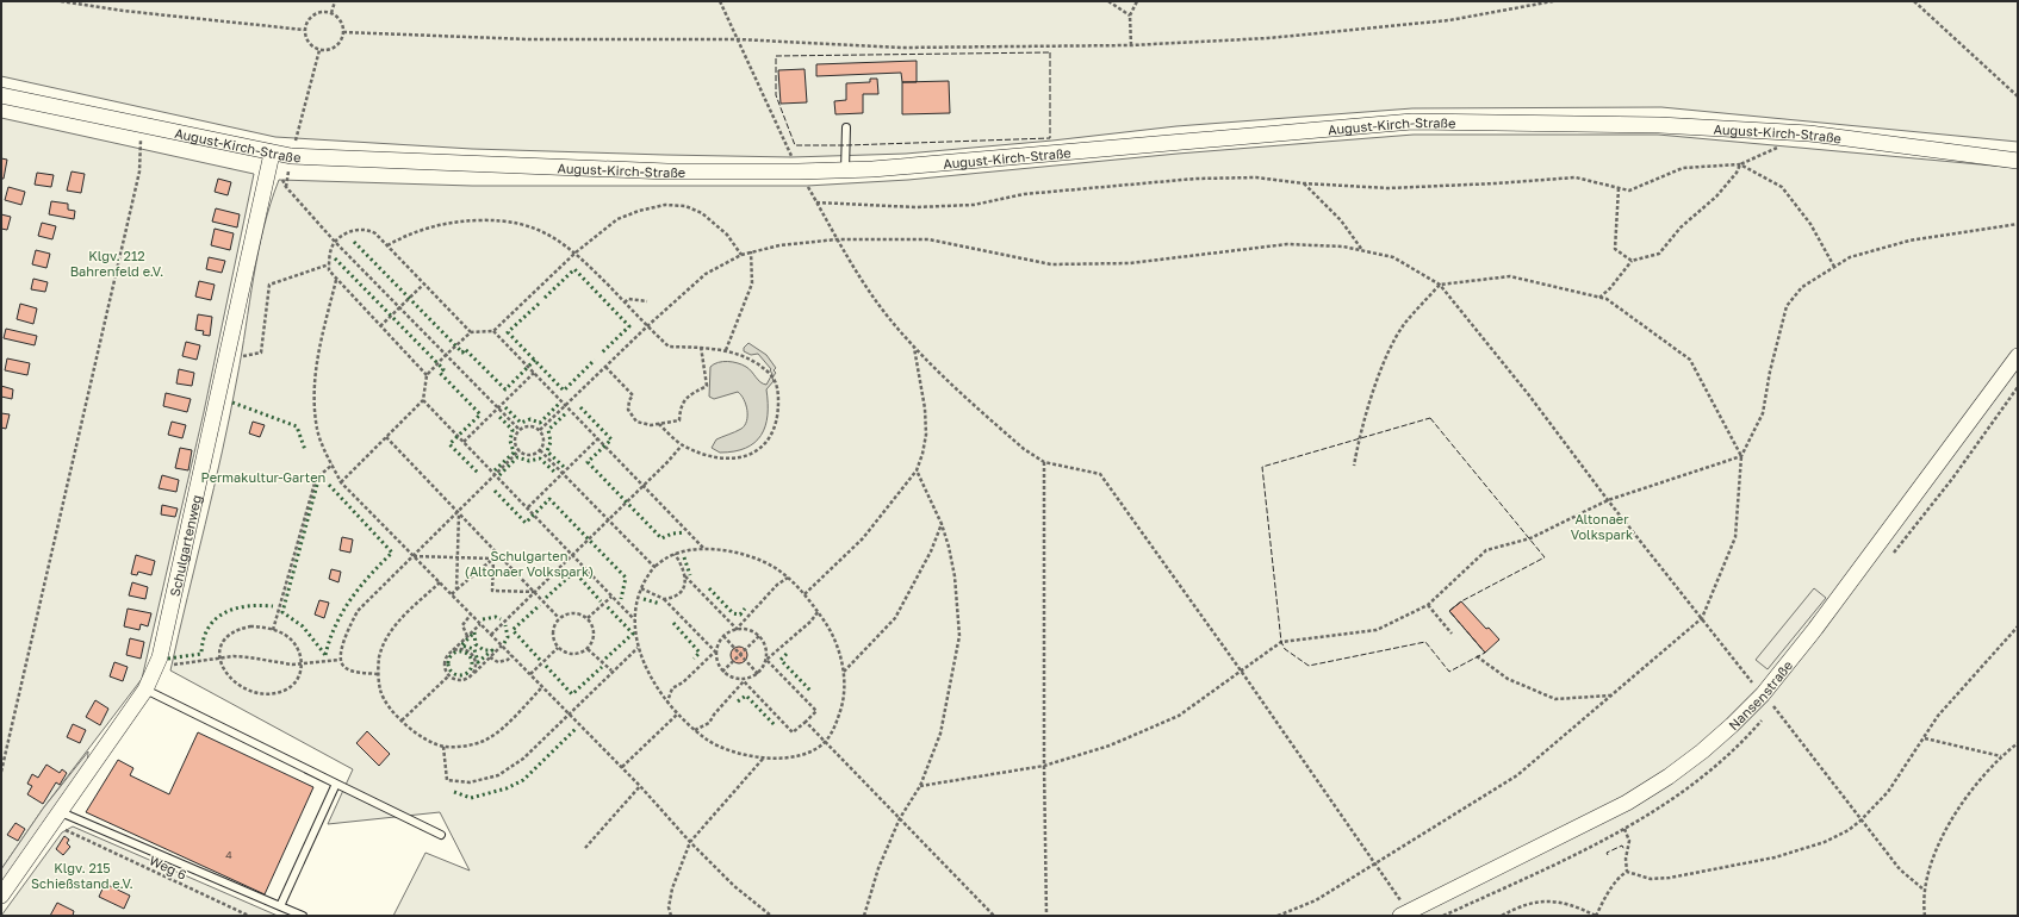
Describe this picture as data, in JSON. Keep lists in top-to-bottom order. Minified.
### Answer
{"streets":{"street":["August-Kirch-Straße","Schulgartenweg","Nansenstraße"],"path":["Weg 6"]},"crossings":[["August-Kirch-Straße","Schulgartenweg"],["Schulgartenweg","Weg 6"]],"parks":["Klgv. 212 Bahrenfeld e.V.","Permakultur-Garten","Altonaer Volkspark","Schulgarten (Altonaer Volkspark)","Klgv. 215 Schießstand e.V."],"house_numbers":["4"]}
